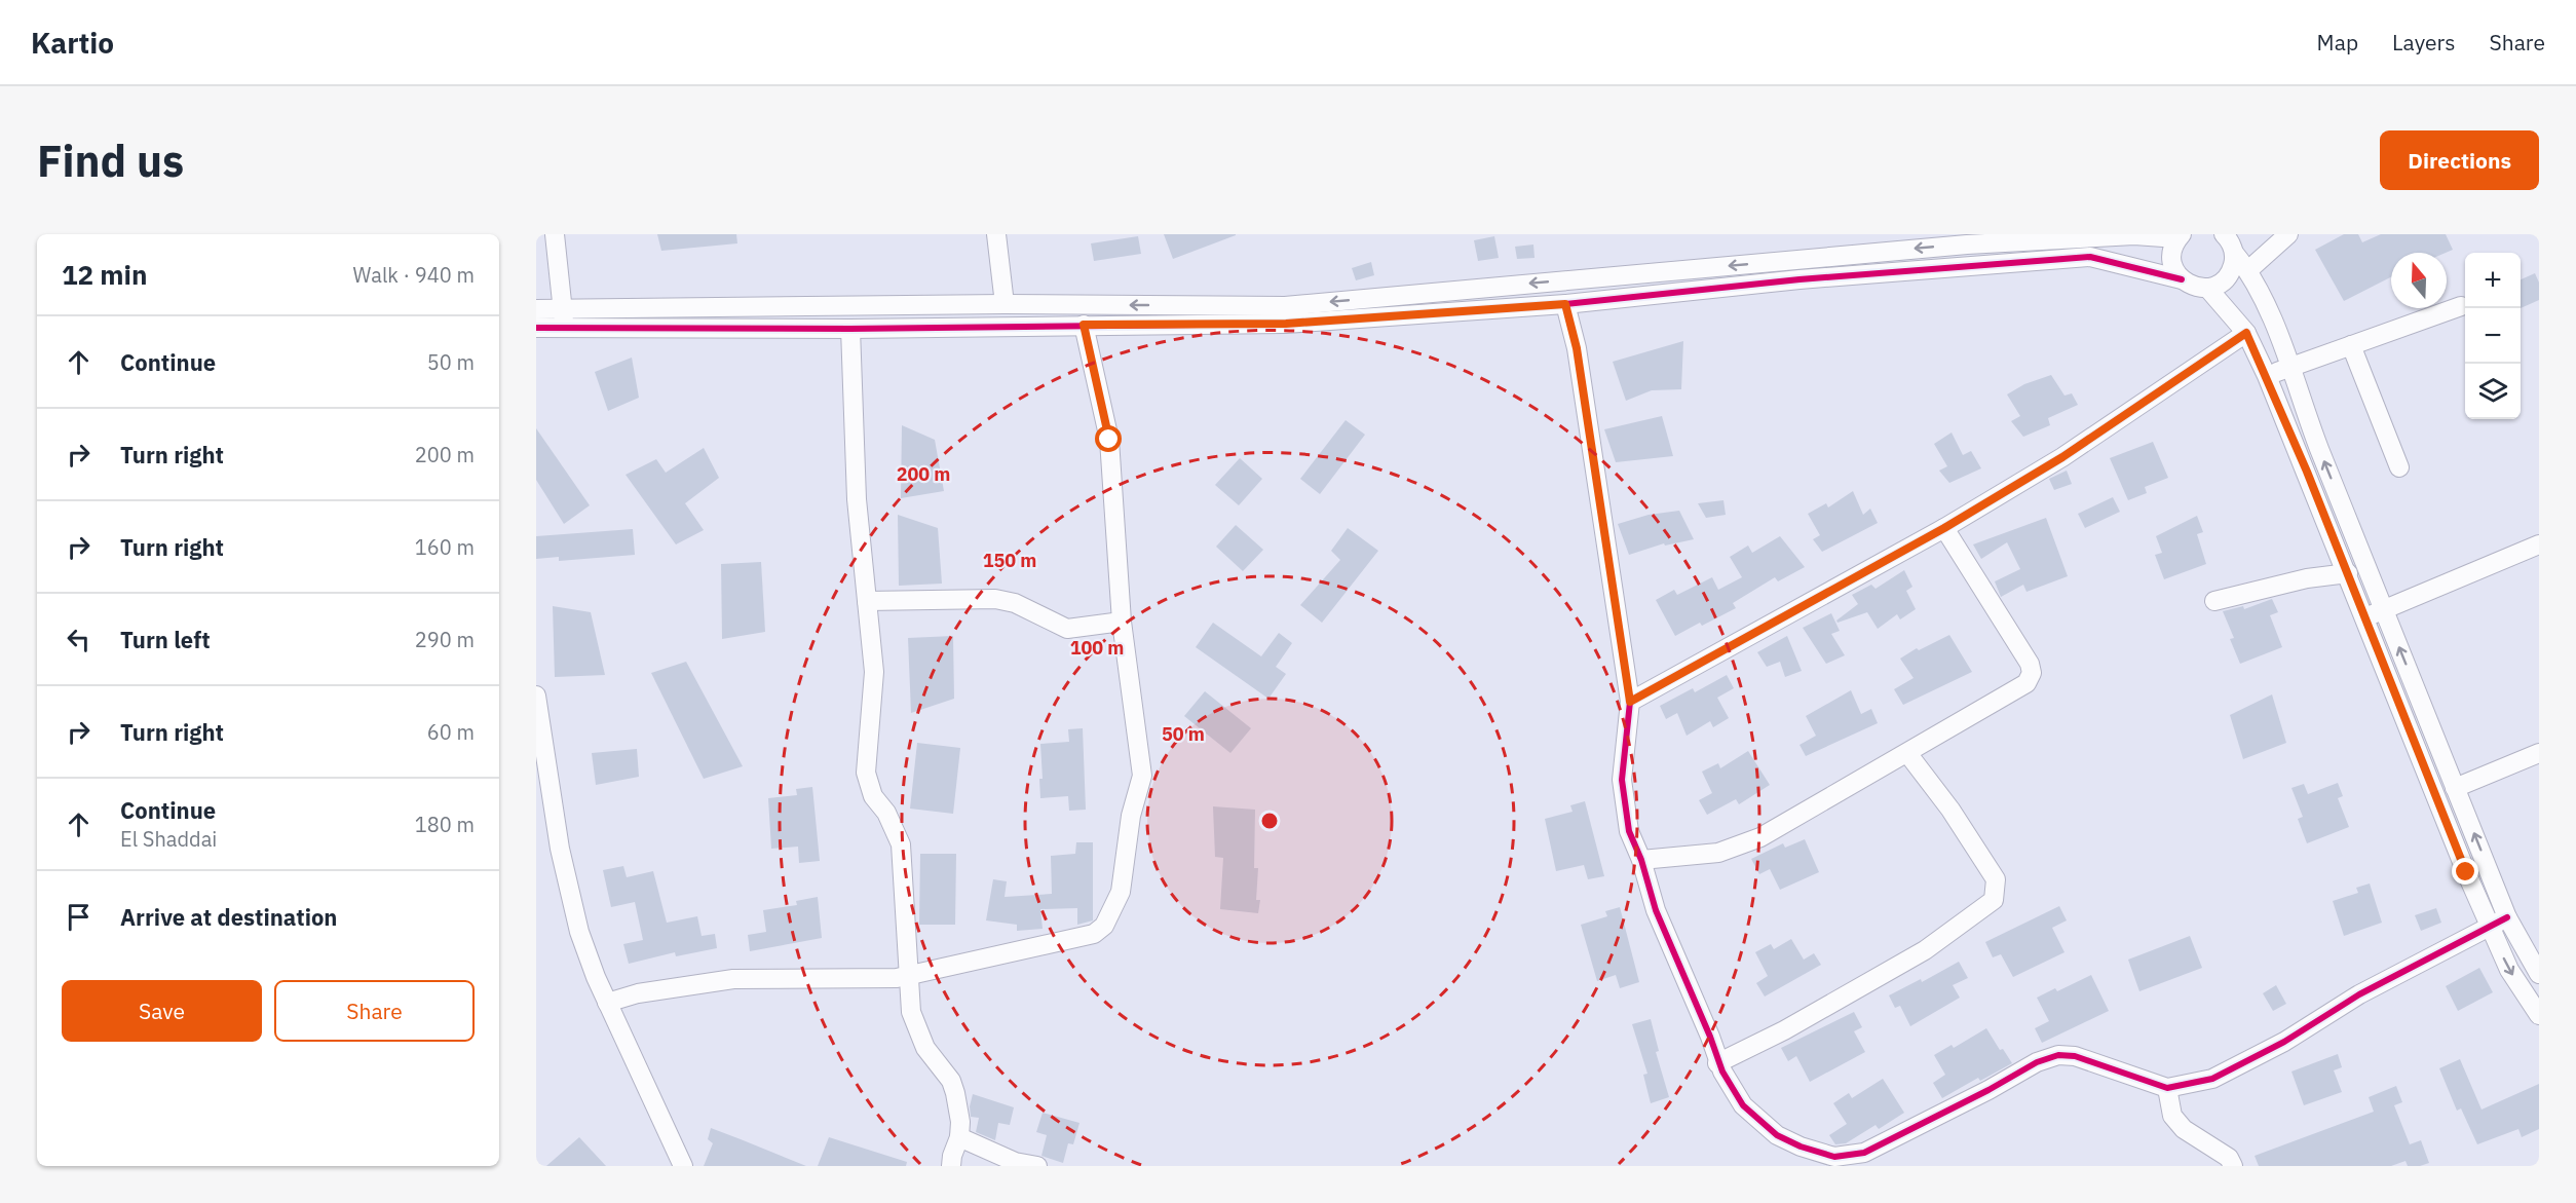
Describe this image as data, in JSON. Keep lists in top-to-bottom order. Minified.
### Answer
{"north":"top","page":{"header":"Kartio","nav":["Map","Layers","Share"],"buttons":["Directions",["Save","Share"]],"title":"Find us","heading":["12 min","Walk · 940 m"],"map_buttons":["+","−"],"list":[["Continue","50 m"],["Turn right","200 m"],["Turn right","160 m"],["Turn left","290 m"],["Turn right","60 m"],["Continue","El Shaddai","180 m"],"Arrive at destination"]},"rings":["200 m","150 m","100 m","50 m"]}
